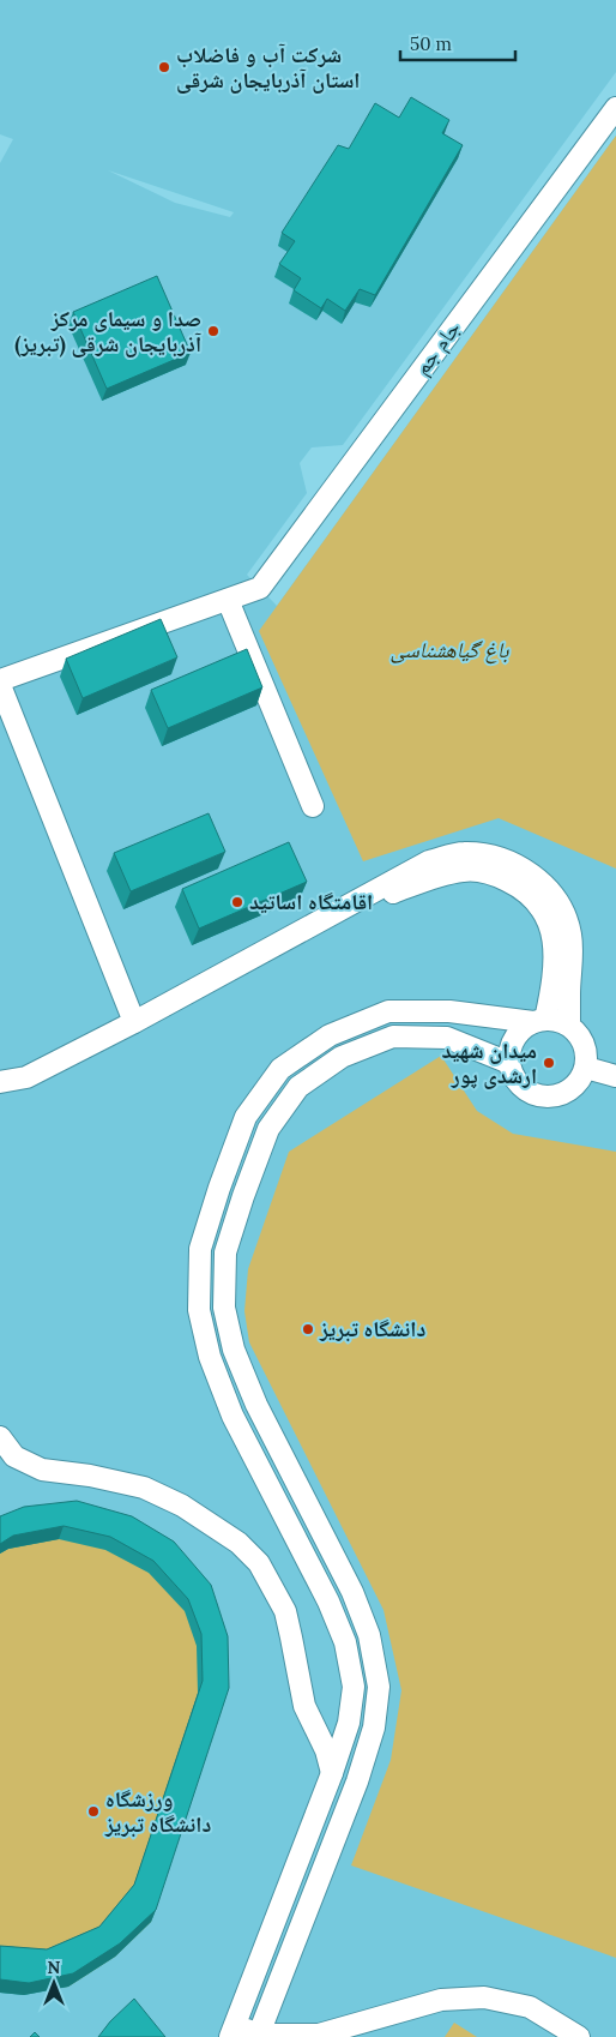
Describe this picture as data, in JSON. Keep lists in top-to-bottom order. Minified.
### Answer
{"streets":{"street":["جام جم"]},"parks":["باغ گیاهشناسی"],"places":["شرکت آب و فاضلاب استان آذربایجان شرقی","صدا و سیمای مرکز آذربایجان شرقی (تبریز)","اقامتگاه اساتید","میدان شهید ارشدی پور","دانشگاه تبریز","ورزشگاه دانشگاه تبریز"],"scale_bar":"50 m","north":"top"}
